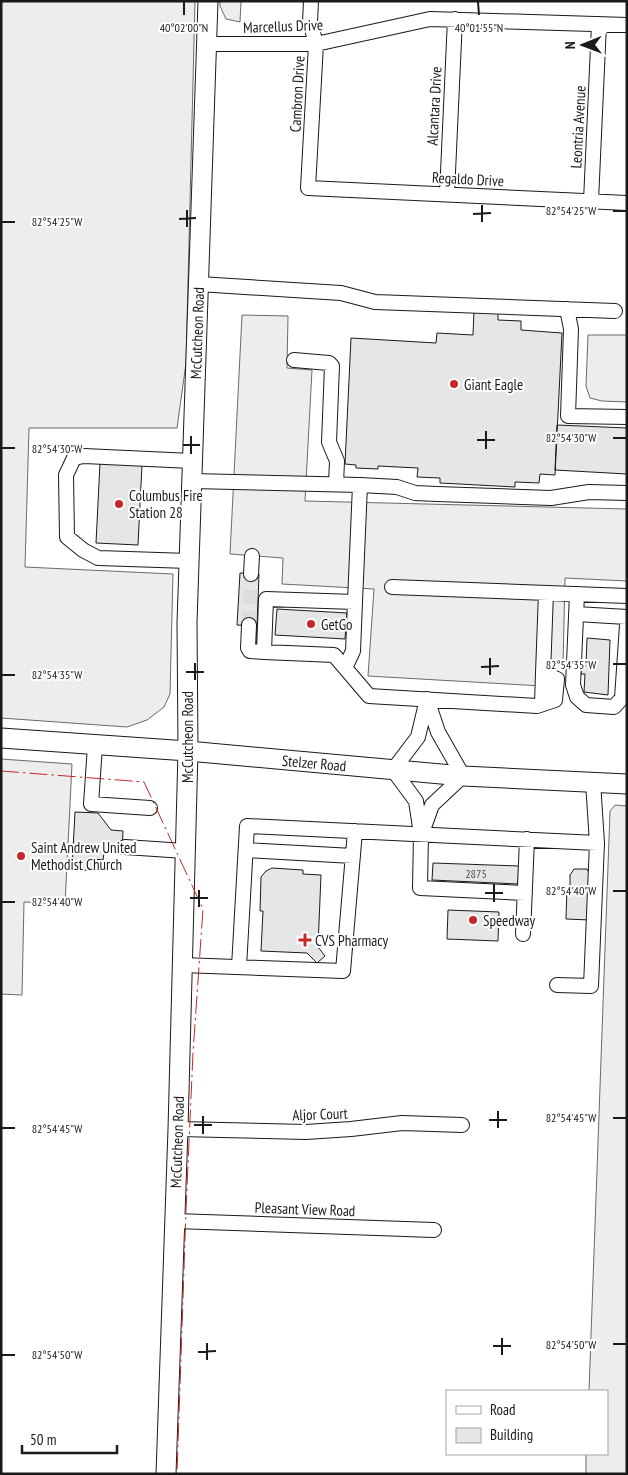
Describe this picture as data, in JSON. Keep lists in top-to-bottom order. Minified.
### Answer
{"streets":{"main road":["McCutcheon Road","Stelzer Road"],"street":["Marcellus Drive","Cambron Drive","Alcantara Drive","Leontria Avenue","Regaldo Drive","Aljor Court","Pleasant View Road"]},"crossings":[["Marcellus Drive","Cambron Drive"],["Marcellus Drive","Alcantara Drive"],["Marcellus Drive","Leontria Avenue"],["Marcellus Drive","McCutcheon Road"],["Cambron Drive","Regaldo Drive"],["Alcantara Drive","Regaldo Drive"],["Leontria Avenue","Regaldo Drive"],["McCutcheon Road","Stelzer Road"],["McCutcheon Road","Aljor Court"],["McCutcheon Road","Pleasant View Road"]],"places":{"other":["Giant Eagle","Columbus Fire Station 28","GetGo","Saint Andrew United Methodist Church","Speedway"],"health":["CVS Pharmacy"]},"house_numbers":["2875"],"legend":["Road","Building"],"scale_bar":"50 m","north":"left","coordinates":["40°02'00\"N","40°01'55\"N","82°54'25\"W","82°54'30\"W","82°54'35\"W","82°54'40\"W","82°54'45\"W","82°54'50\"W"]}
